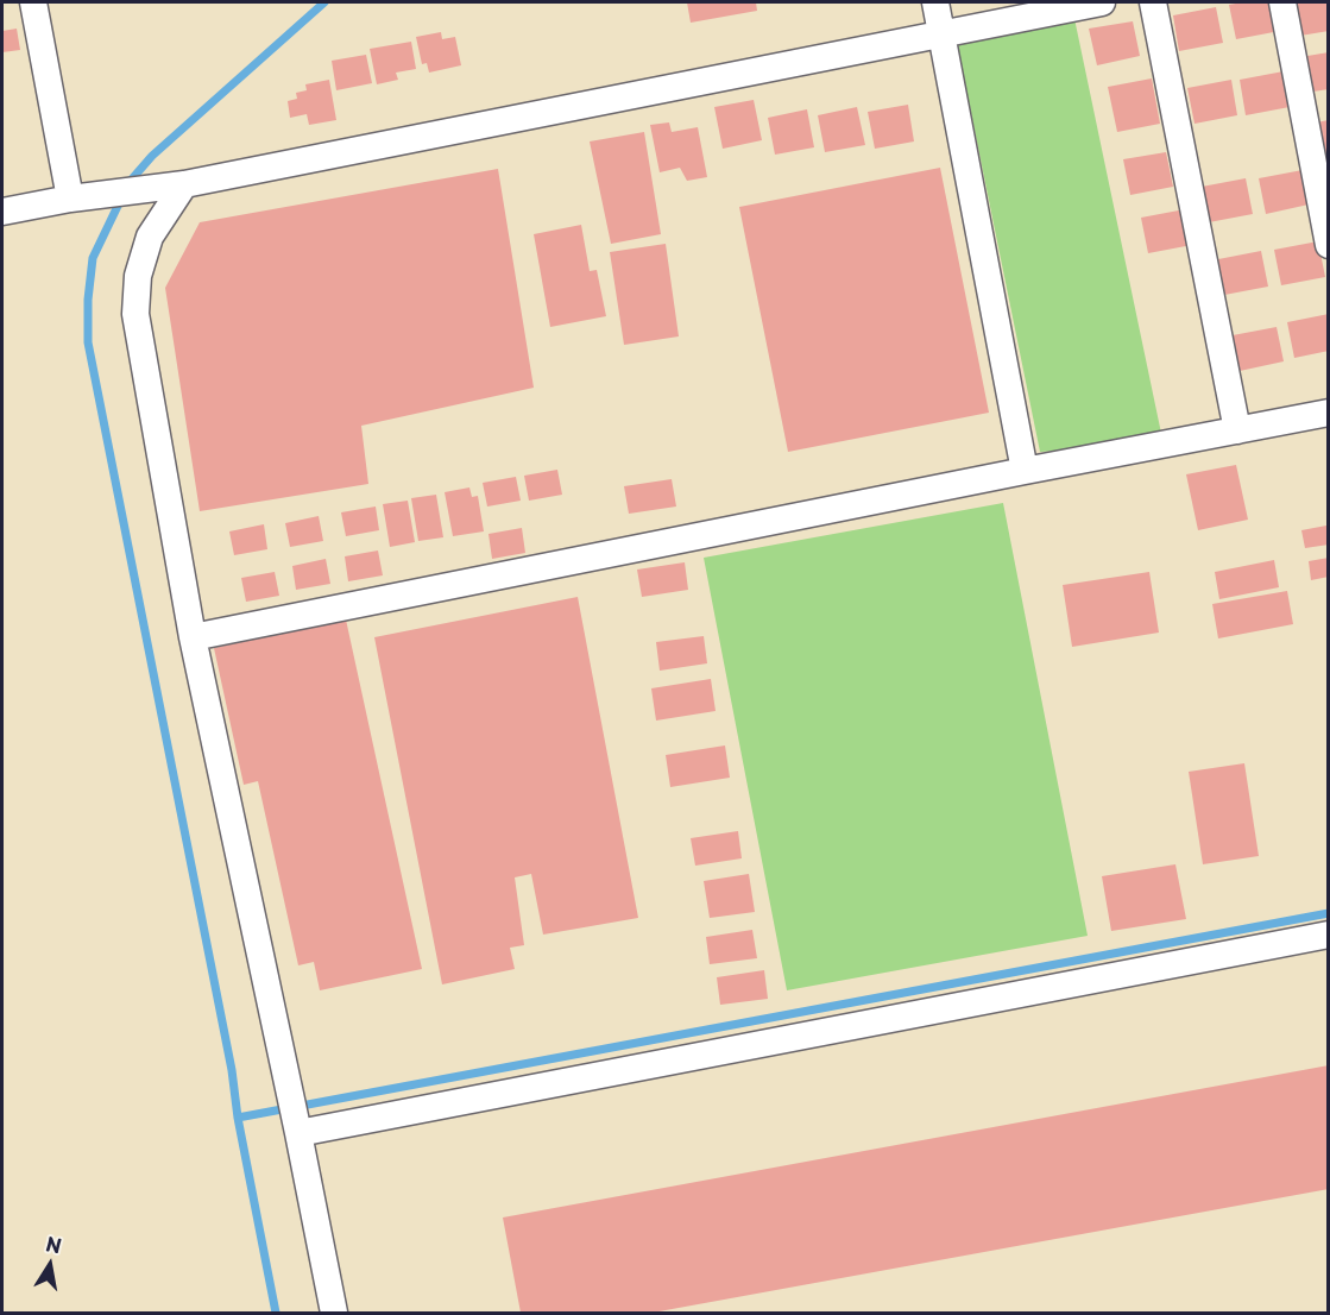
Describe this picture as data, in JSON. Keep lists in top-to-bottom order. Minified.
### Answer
{"north":"top"}
